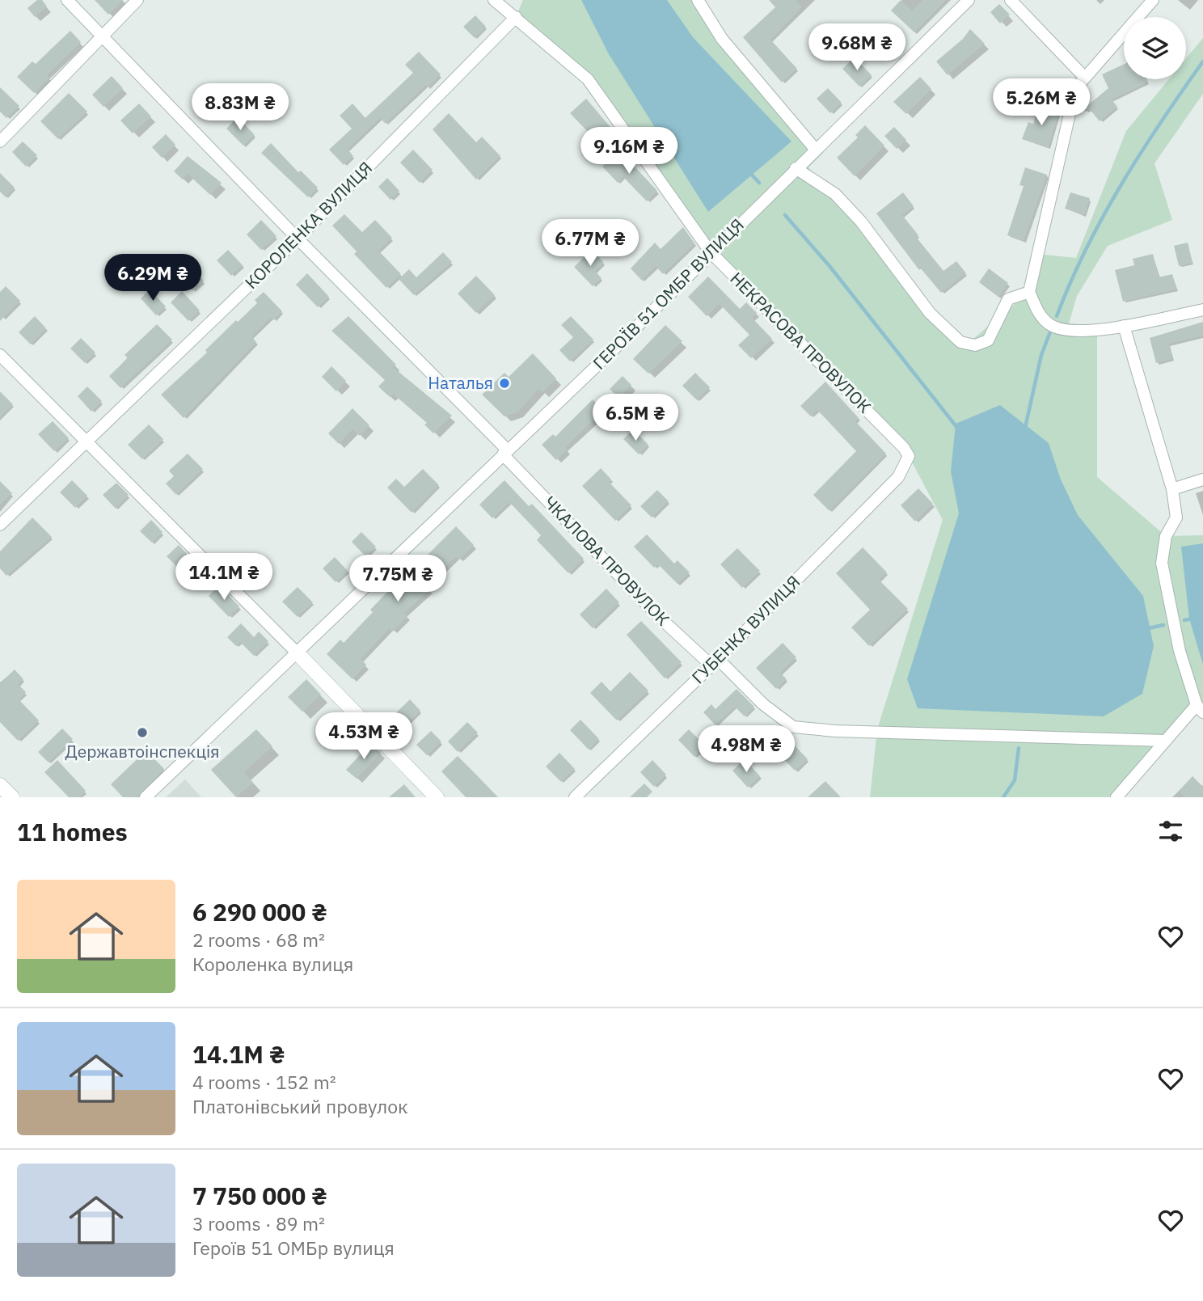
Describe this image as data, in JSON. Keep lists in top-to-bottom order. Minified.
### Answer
{"streets":{"street":["КОРОЛЕНКА ВУЛИЦЯ","ГЕРОЇВ 51 ОМБР ВУЛИЦЯ","НЕКРАСОВА ПРОВУЛОК","ЧКАЛОВА ПРОВУЛОК","ГУБЕНКА ВУЛИЦЯ"]},"crossings":[["КОРОЛЕНКА ВУЛИЦЯ","НЕКРАСОВА ПРОВУЛОК"],["КОРОЛЕНКА ВУЛИЦЯ","ЧКАЛОВА ПРОВУЛОК"],["ГЕРОЇВ 51 ОМБР ВУЛИЦЯ","НЕКРАСОВА ПРОВУЛОК"],["ГЕРОЇВ 51 ОМБР ВУЛИЦЯ","ЧКАЛОВА ПРОВУЛОК"],["НЕКРАСОВА ПРОВУЛОК","ГУБЕНКА ВУЛИЦЯ"],["ЧКАЛОВА ПРОВУЛОК","ГУБЕНКА ВУЛИЦЯ"]],"places":["Наталья","Державтоінспекція"],"page":{"price":["9.68M ₴","5.26M ₴","8.83M ₴","9.16M ₴","6.77M ₴","6.29M ₴","6.5M ₴","14.1M ₴","7.75M ₴","4.53M ₴","4.98M ₴"],"heading":"11 homes","list":[{"name":"6 290 000 ₴","note":"2 rooms · 68 m² · Короленка вулиця"},{"name":"14.1M ₴","note":"4 rooms · 152 m² · Платонівський провулок"},{"name":"7 750 000 ₴","note":"3 rooms · 89 m² · Героїв 51 ОМБр вулиця"}]}}
